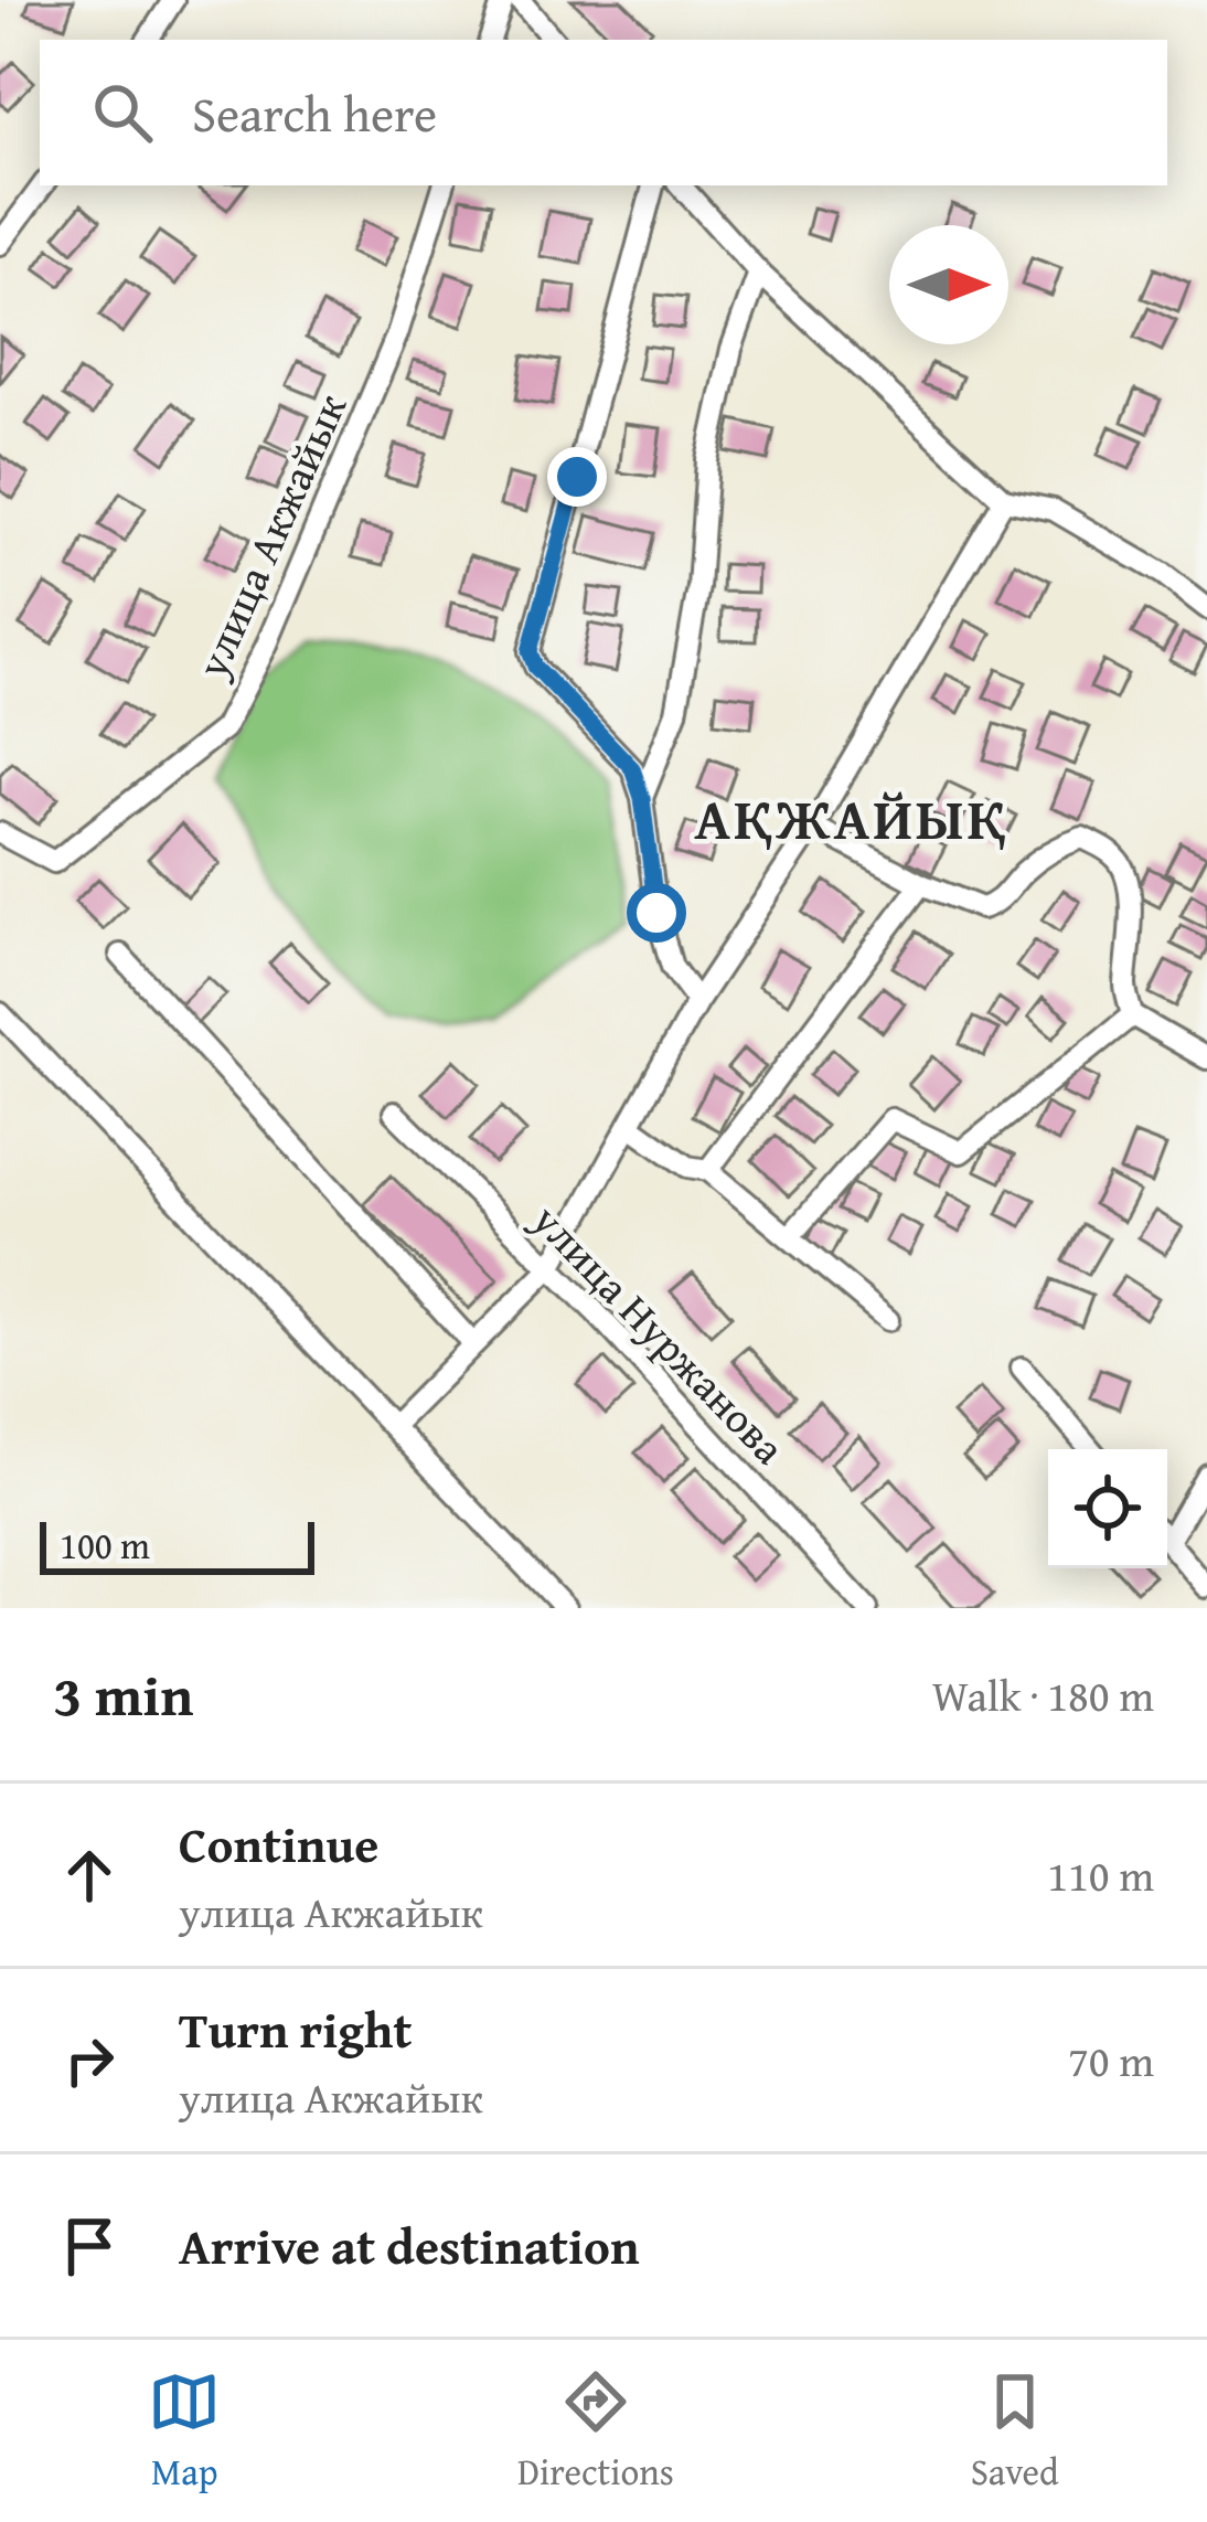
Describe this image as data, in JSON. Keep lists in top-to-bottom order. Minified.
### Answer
{"streets":{"street":["улица Акжайык","улица Нуржанова"]},"districts":["АҚЖАЙЫҚ"],"scale_bar":"100 m","north":"right","page":{"search":"Search here","scale":"100 m","heading":["3 min","Walk · 180 m"],"list":[["Continue","улица Акжайык","110 m"],["Turn right","улица Акжайык","70 m"],"Arrive at destination"],"nav":["Map","Directions","Saved"]}}
